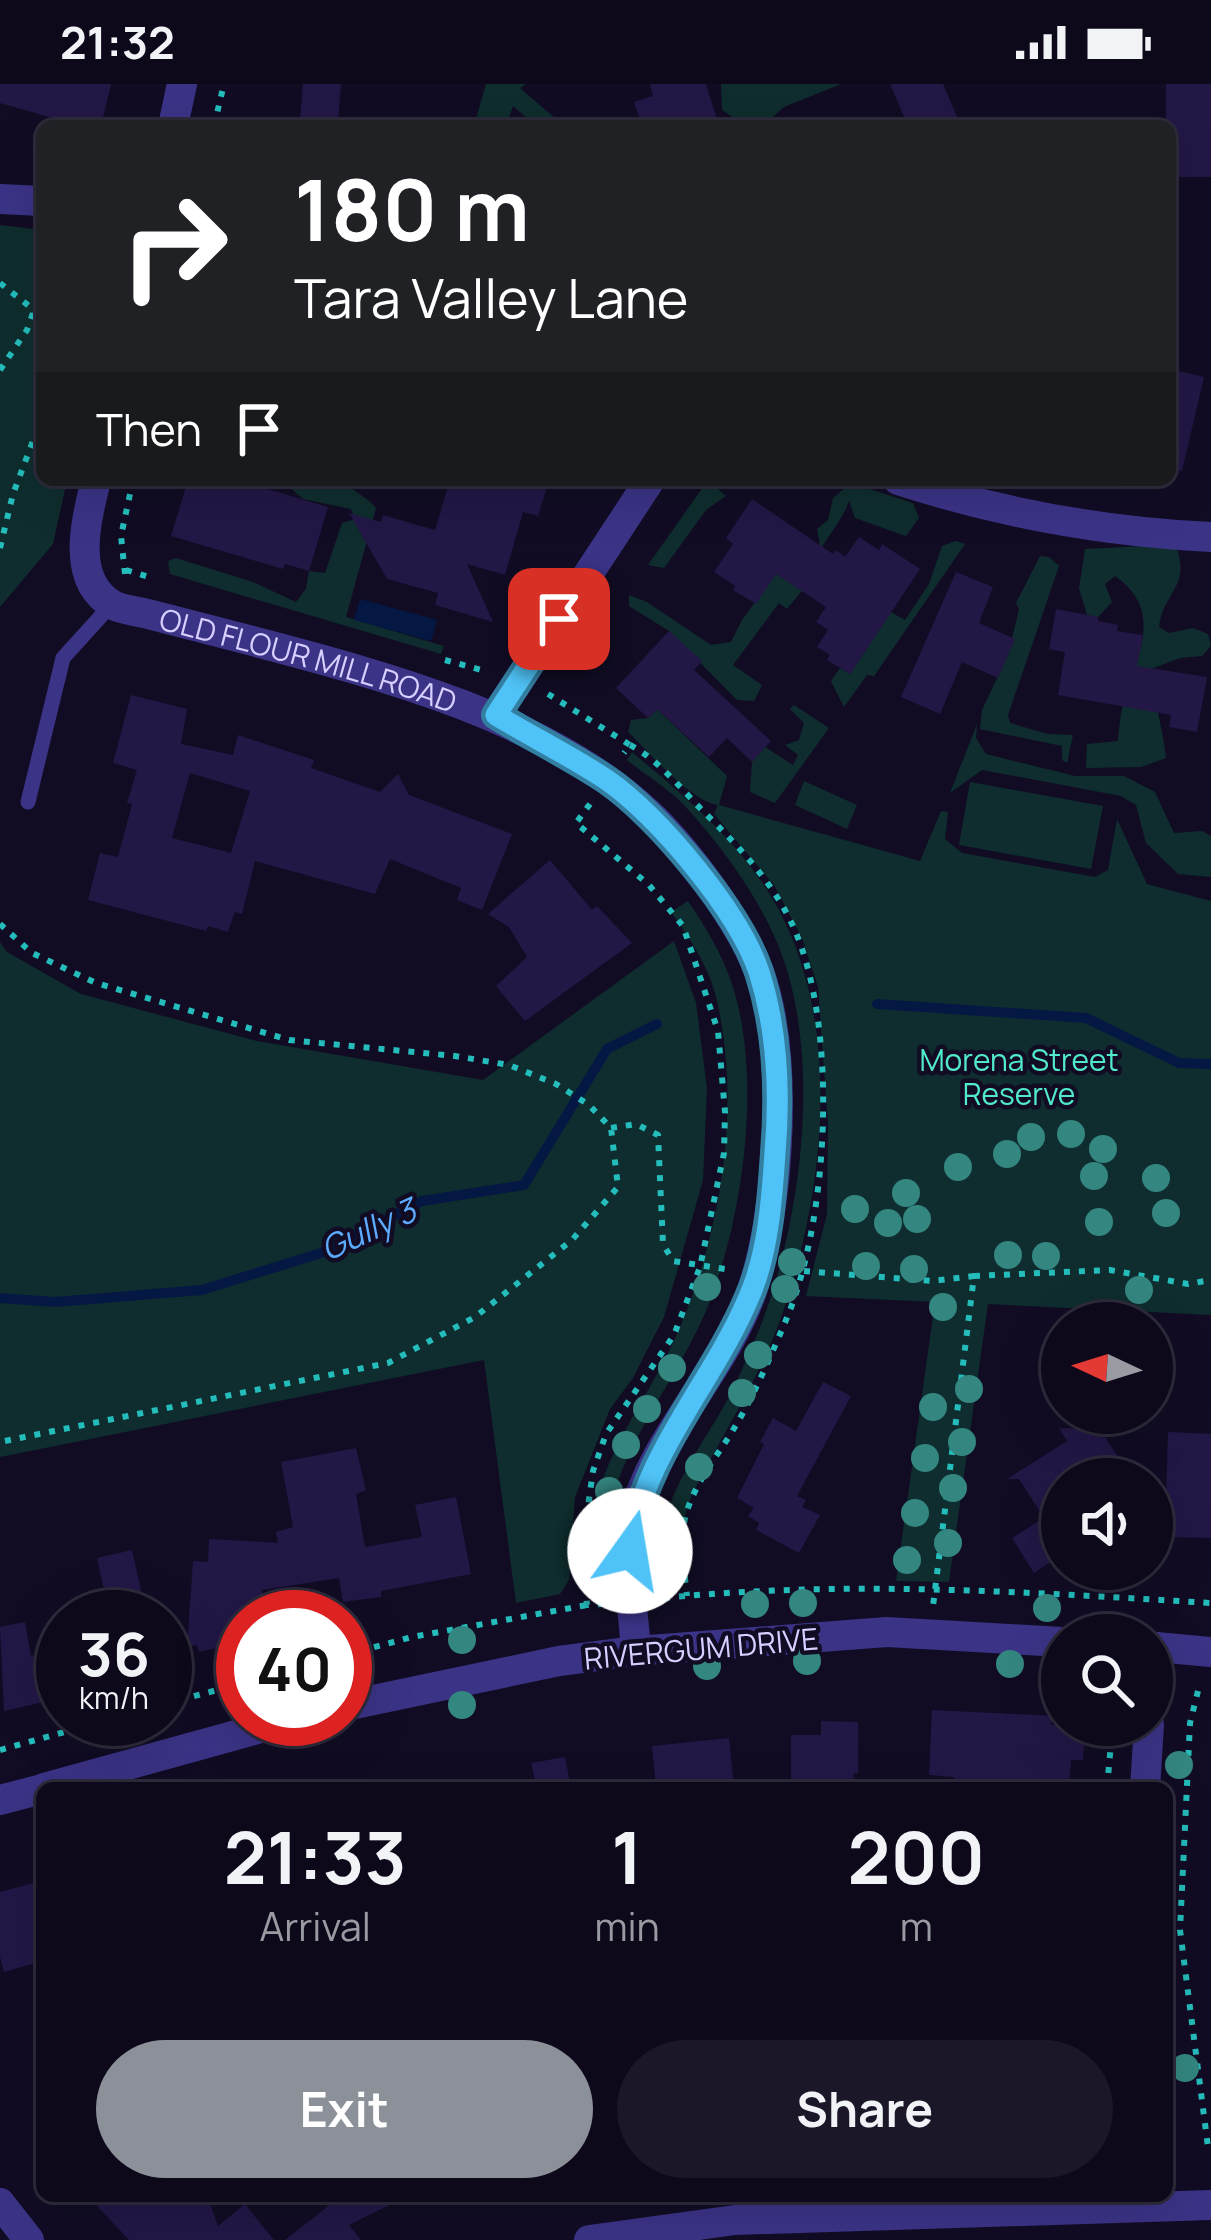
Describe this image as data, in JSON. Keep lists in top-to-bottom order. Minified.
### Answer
{"streets":{"street":["OLD FLOUR MILL ROAD","RIVERGUM DRIVE"]},"crossings":[["OLD FLOUR MILL ROAD","RIVERGUM DRIVE"]],"water":["Gully 3"],"parks":["Morena Street Reserve"],"north":"left","page":{"status":"21:32","turn":["180 m","Tara Valley Lane"],"then":"Then","speed":"36 km/h","limit":"40","eta":["21:33","Arrival","1","min","200","m"],"buttons":["Exit","Share"]}}
